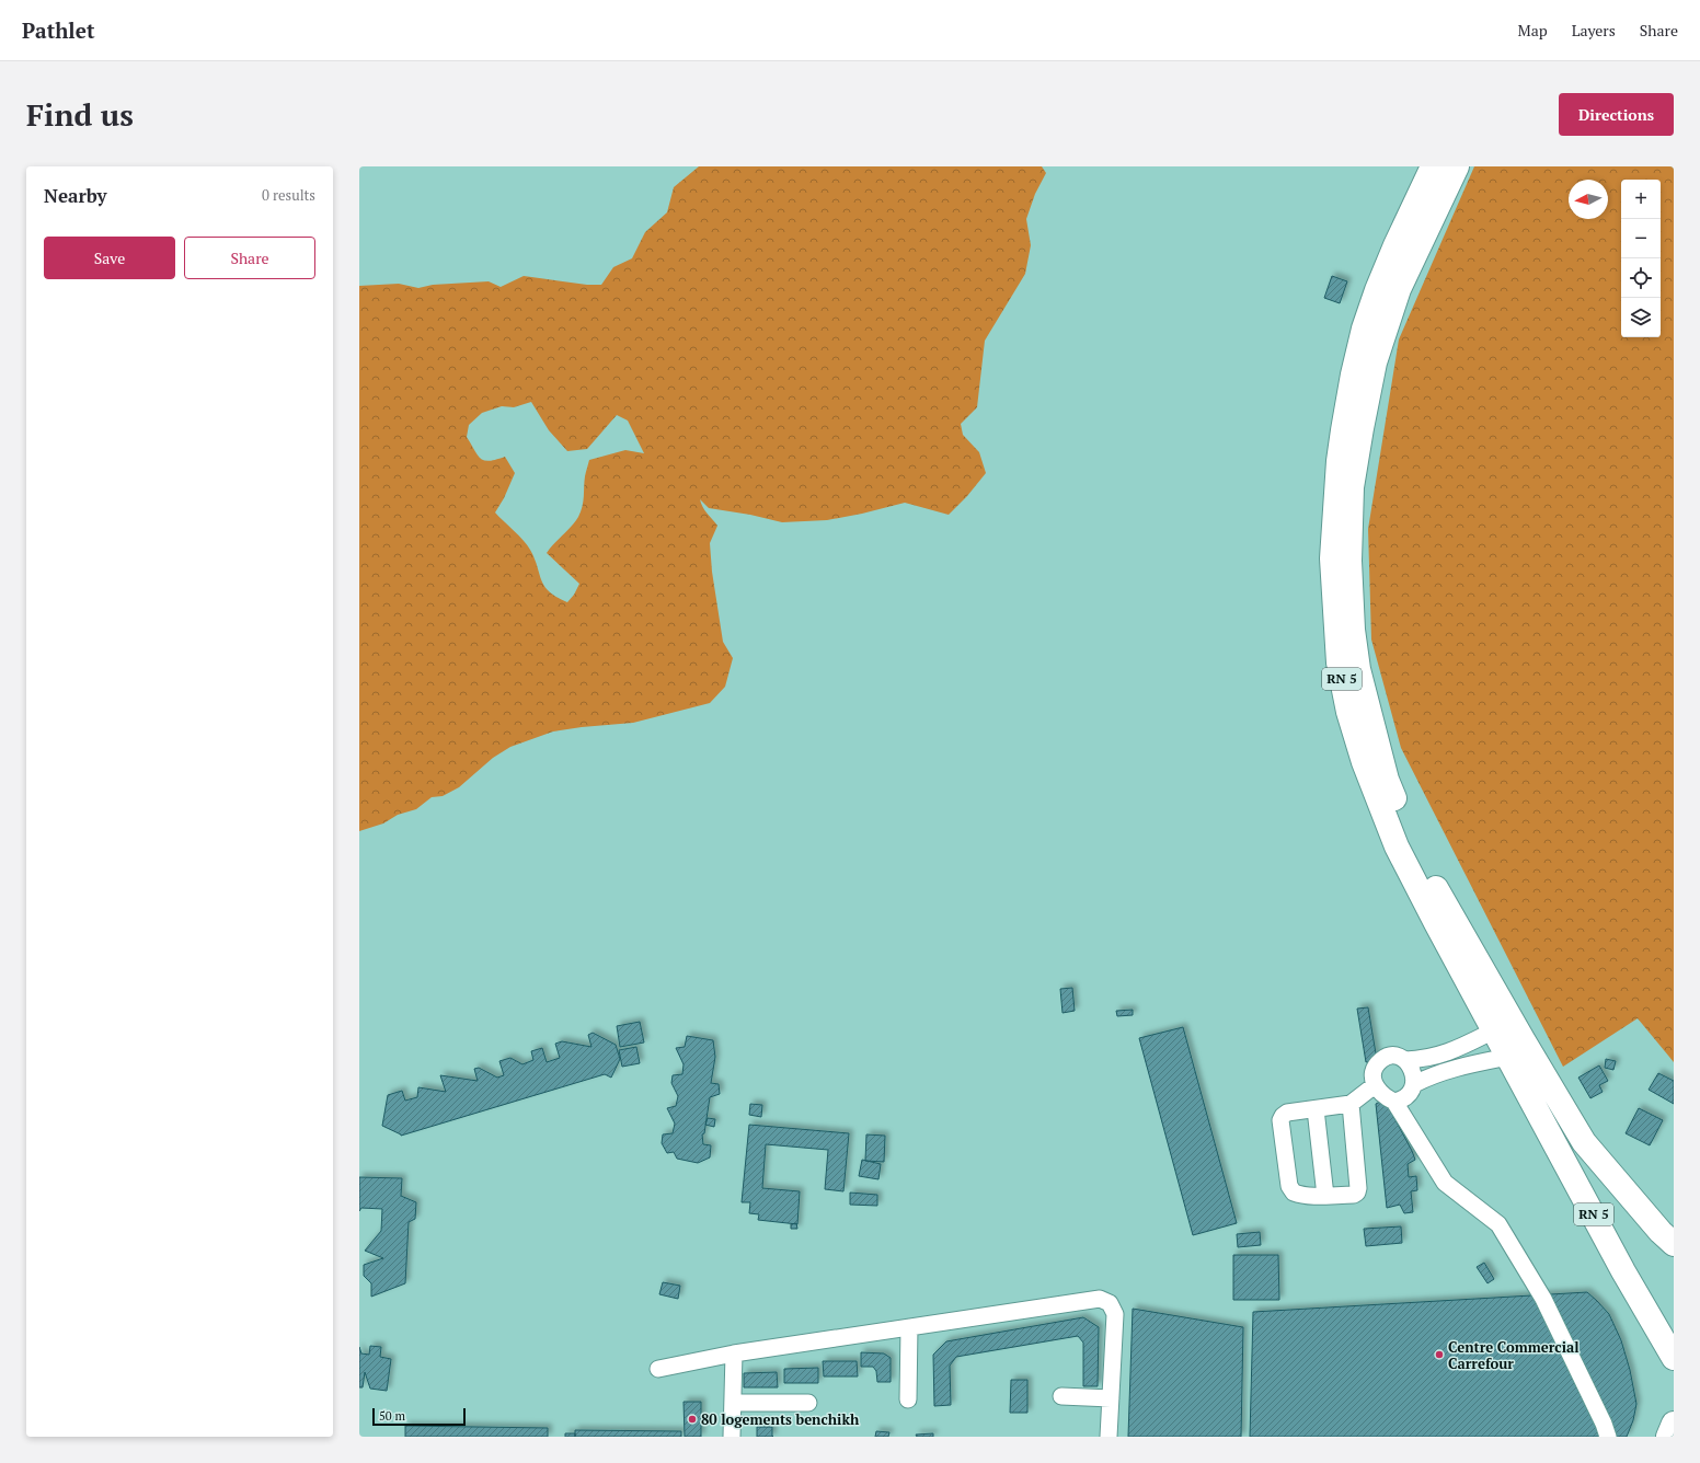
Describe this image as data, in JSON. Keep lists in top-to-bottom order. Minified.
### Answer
{"streets":{"highway":["RN 5"]},"places":["Centre Commercial Carrefour","80 logements benchikh"],"scale_bar":"50 m","north":"left","page":{"header":"Pathlet","nav":["Map","Layers","Share"],"buttons":["Directions",["Save","Share"]],"title":"Find us","heading":["Nearby","0 results"],"map_buttons":["+","−"],"scale":"50 m"}}
